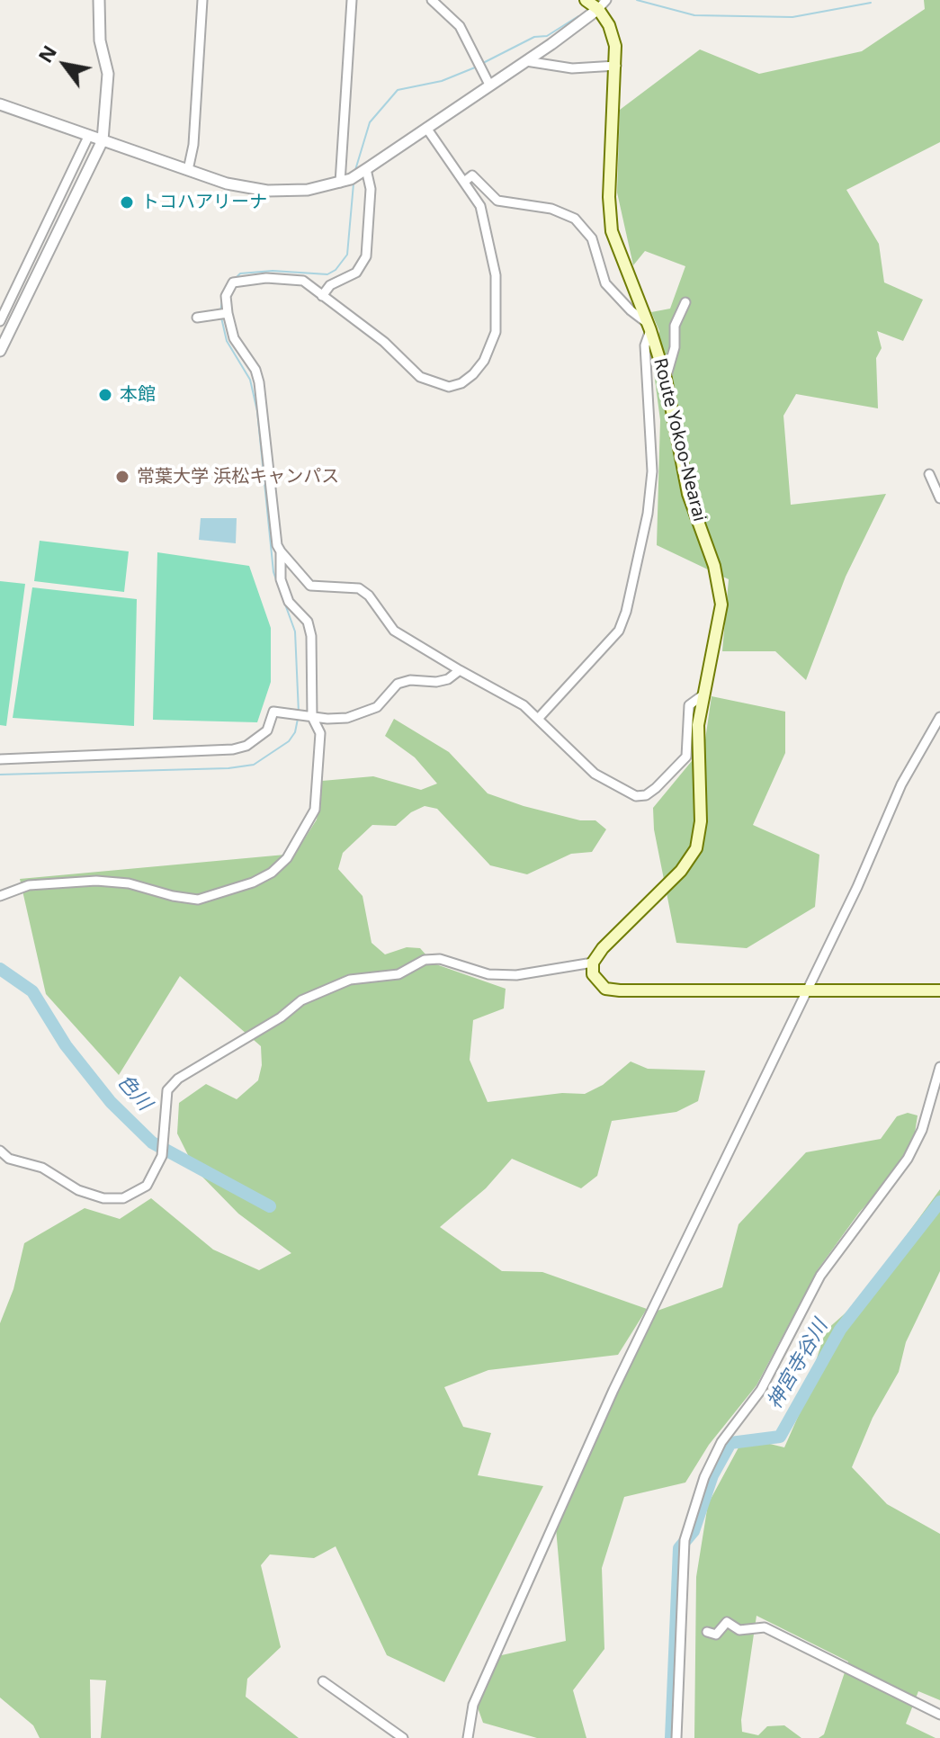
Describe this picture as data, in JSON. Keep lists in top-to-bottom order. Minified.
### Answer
{"streets":{"main road":["Route Yokoo-Nearai"]},"water":["色川","神宮寺谷川"],"places":["トコハアリーナ","本館","常葉大学 浜松キャンパス"],"north":"top left"}
